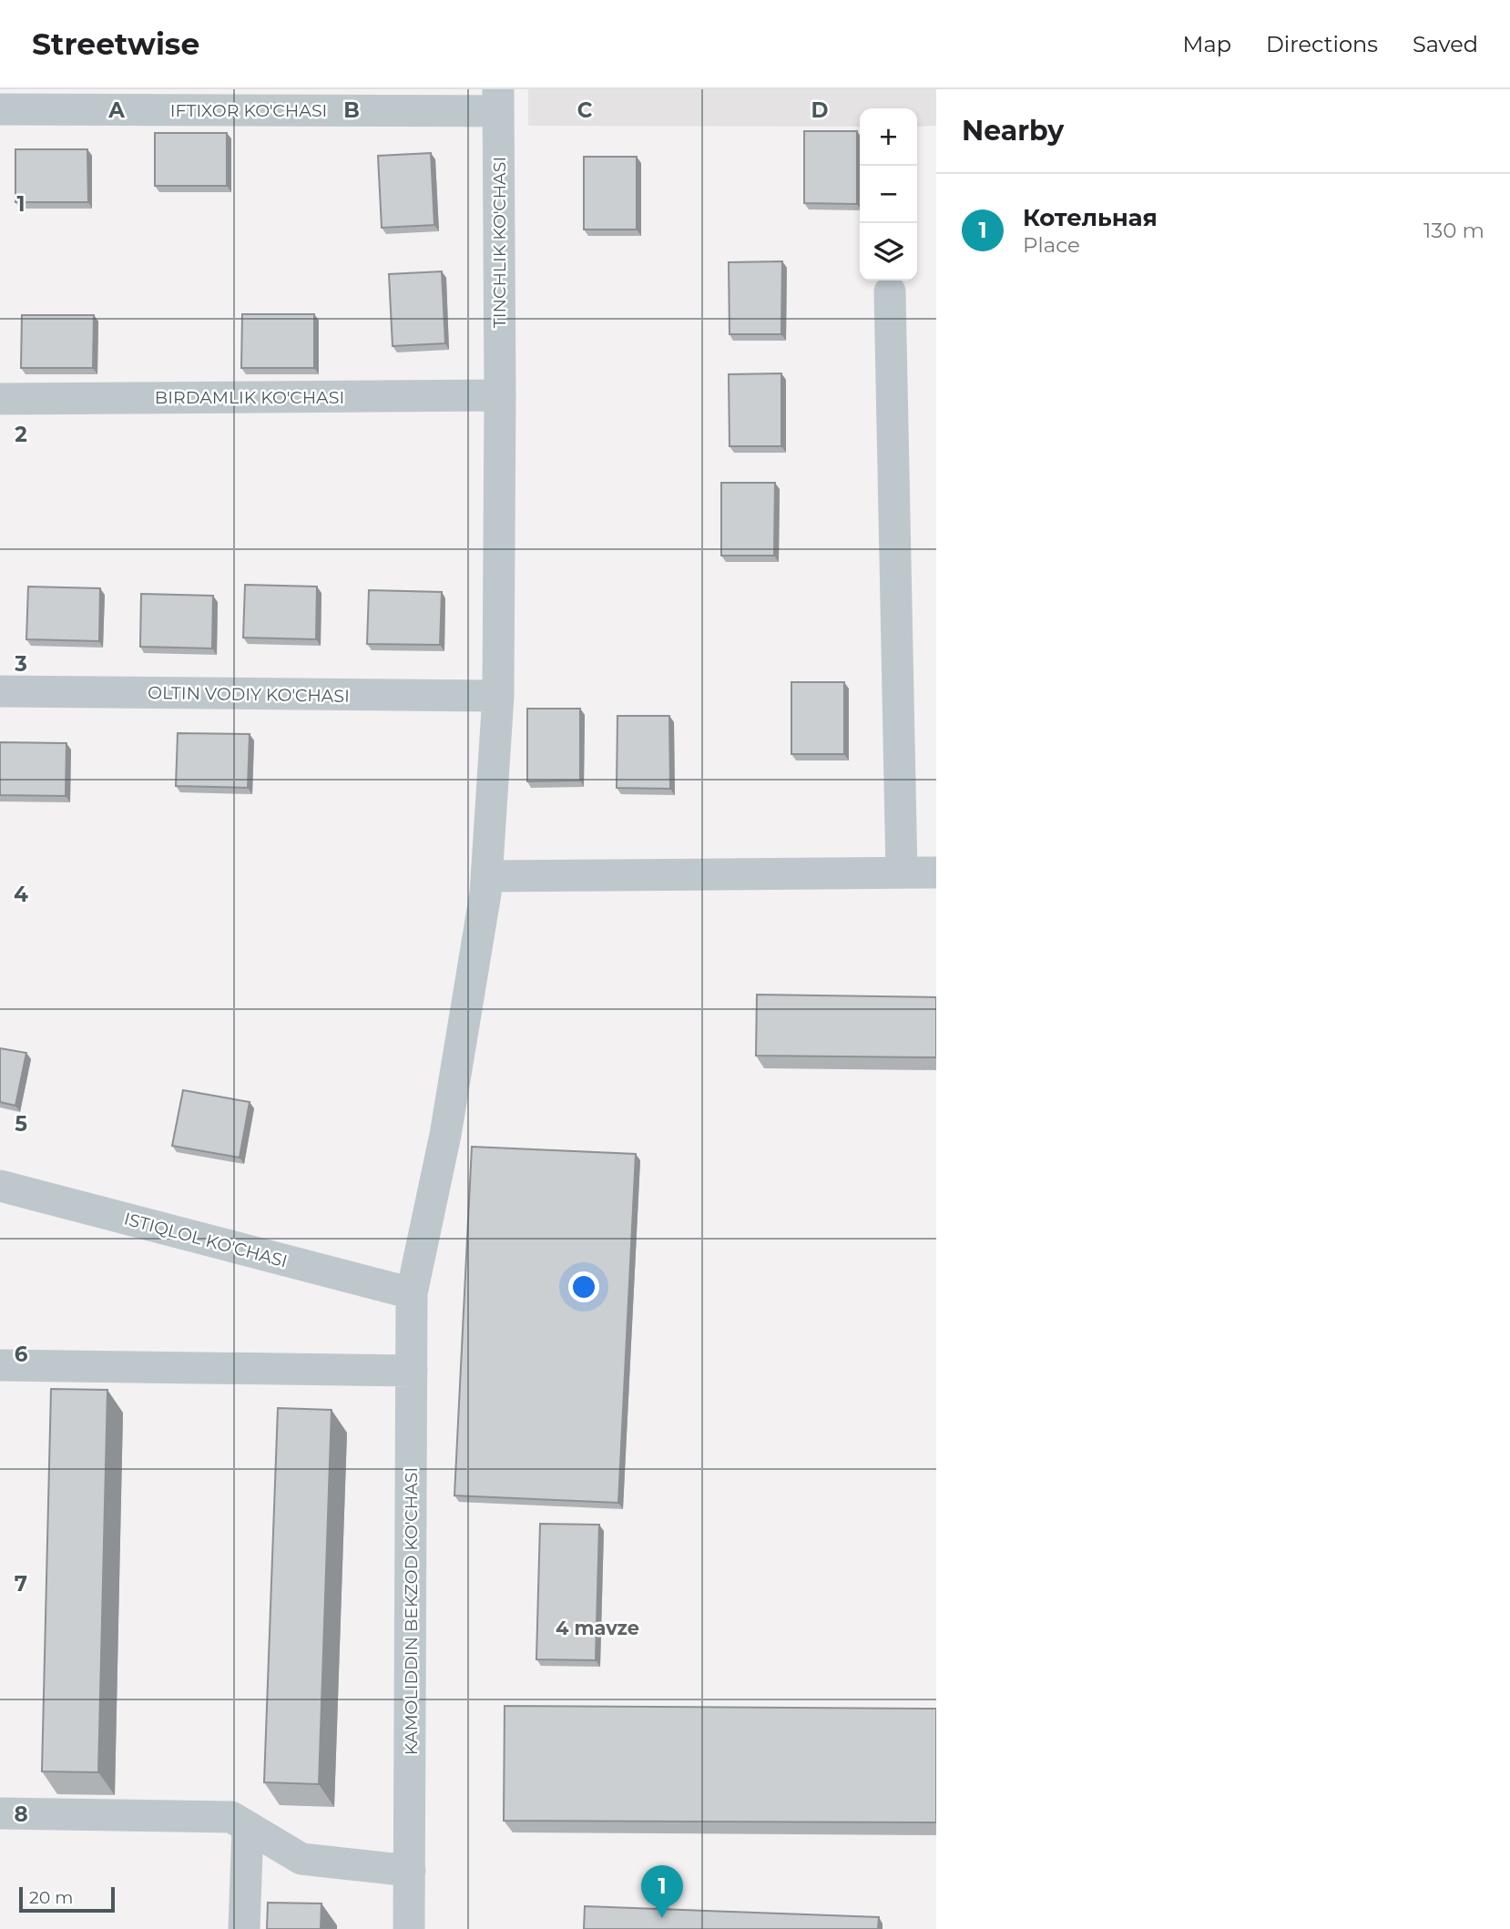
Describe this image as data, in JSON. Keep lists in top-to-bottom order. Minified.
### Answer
{"streets":{"street":["IFTIXOR KO'CHASI","TINCHLIK KO'CHASI","BIRDAMLIK KO'CHASI","OLTIN VODIY KO'CHASI","ISTIQLOL KO'CHASI","KAMOLIDDIN BEKZOD KO'CHASI"]},"crossings":[["IFTIXOR KO'CHASI","TINCHLIK KO'CHASI"],["TINCHLIK KO'CHASI","BIRDAMLIK KO'CHASI"],["TINCHLIK KO'CHASI","OLTIN VODIY KO'CHASI"],["TINCHLIK KO'CHASI","KAMOLIDDIN BEKZOD KO'CHASI"],["ISTIQLOL KO'CHASI","KAMOLIDDIN BEKZOD KO'CHASI"]],"districts":["4 mavze"],"scale_bar":"20 m","page":{"header":"Streetwise","nav":["Map","Directions","Saved"],"heading":"Nearby","map_buttons":["+","−"],"list":[{"mark":"1","name":"Котельная","note":"Place","value":"130 m"}],"pins":"1","scale":"20 m"},"grid":{"columns":["A","B","C","D"],"rows":["1","2","3","4","5","6","7","8"]}}
